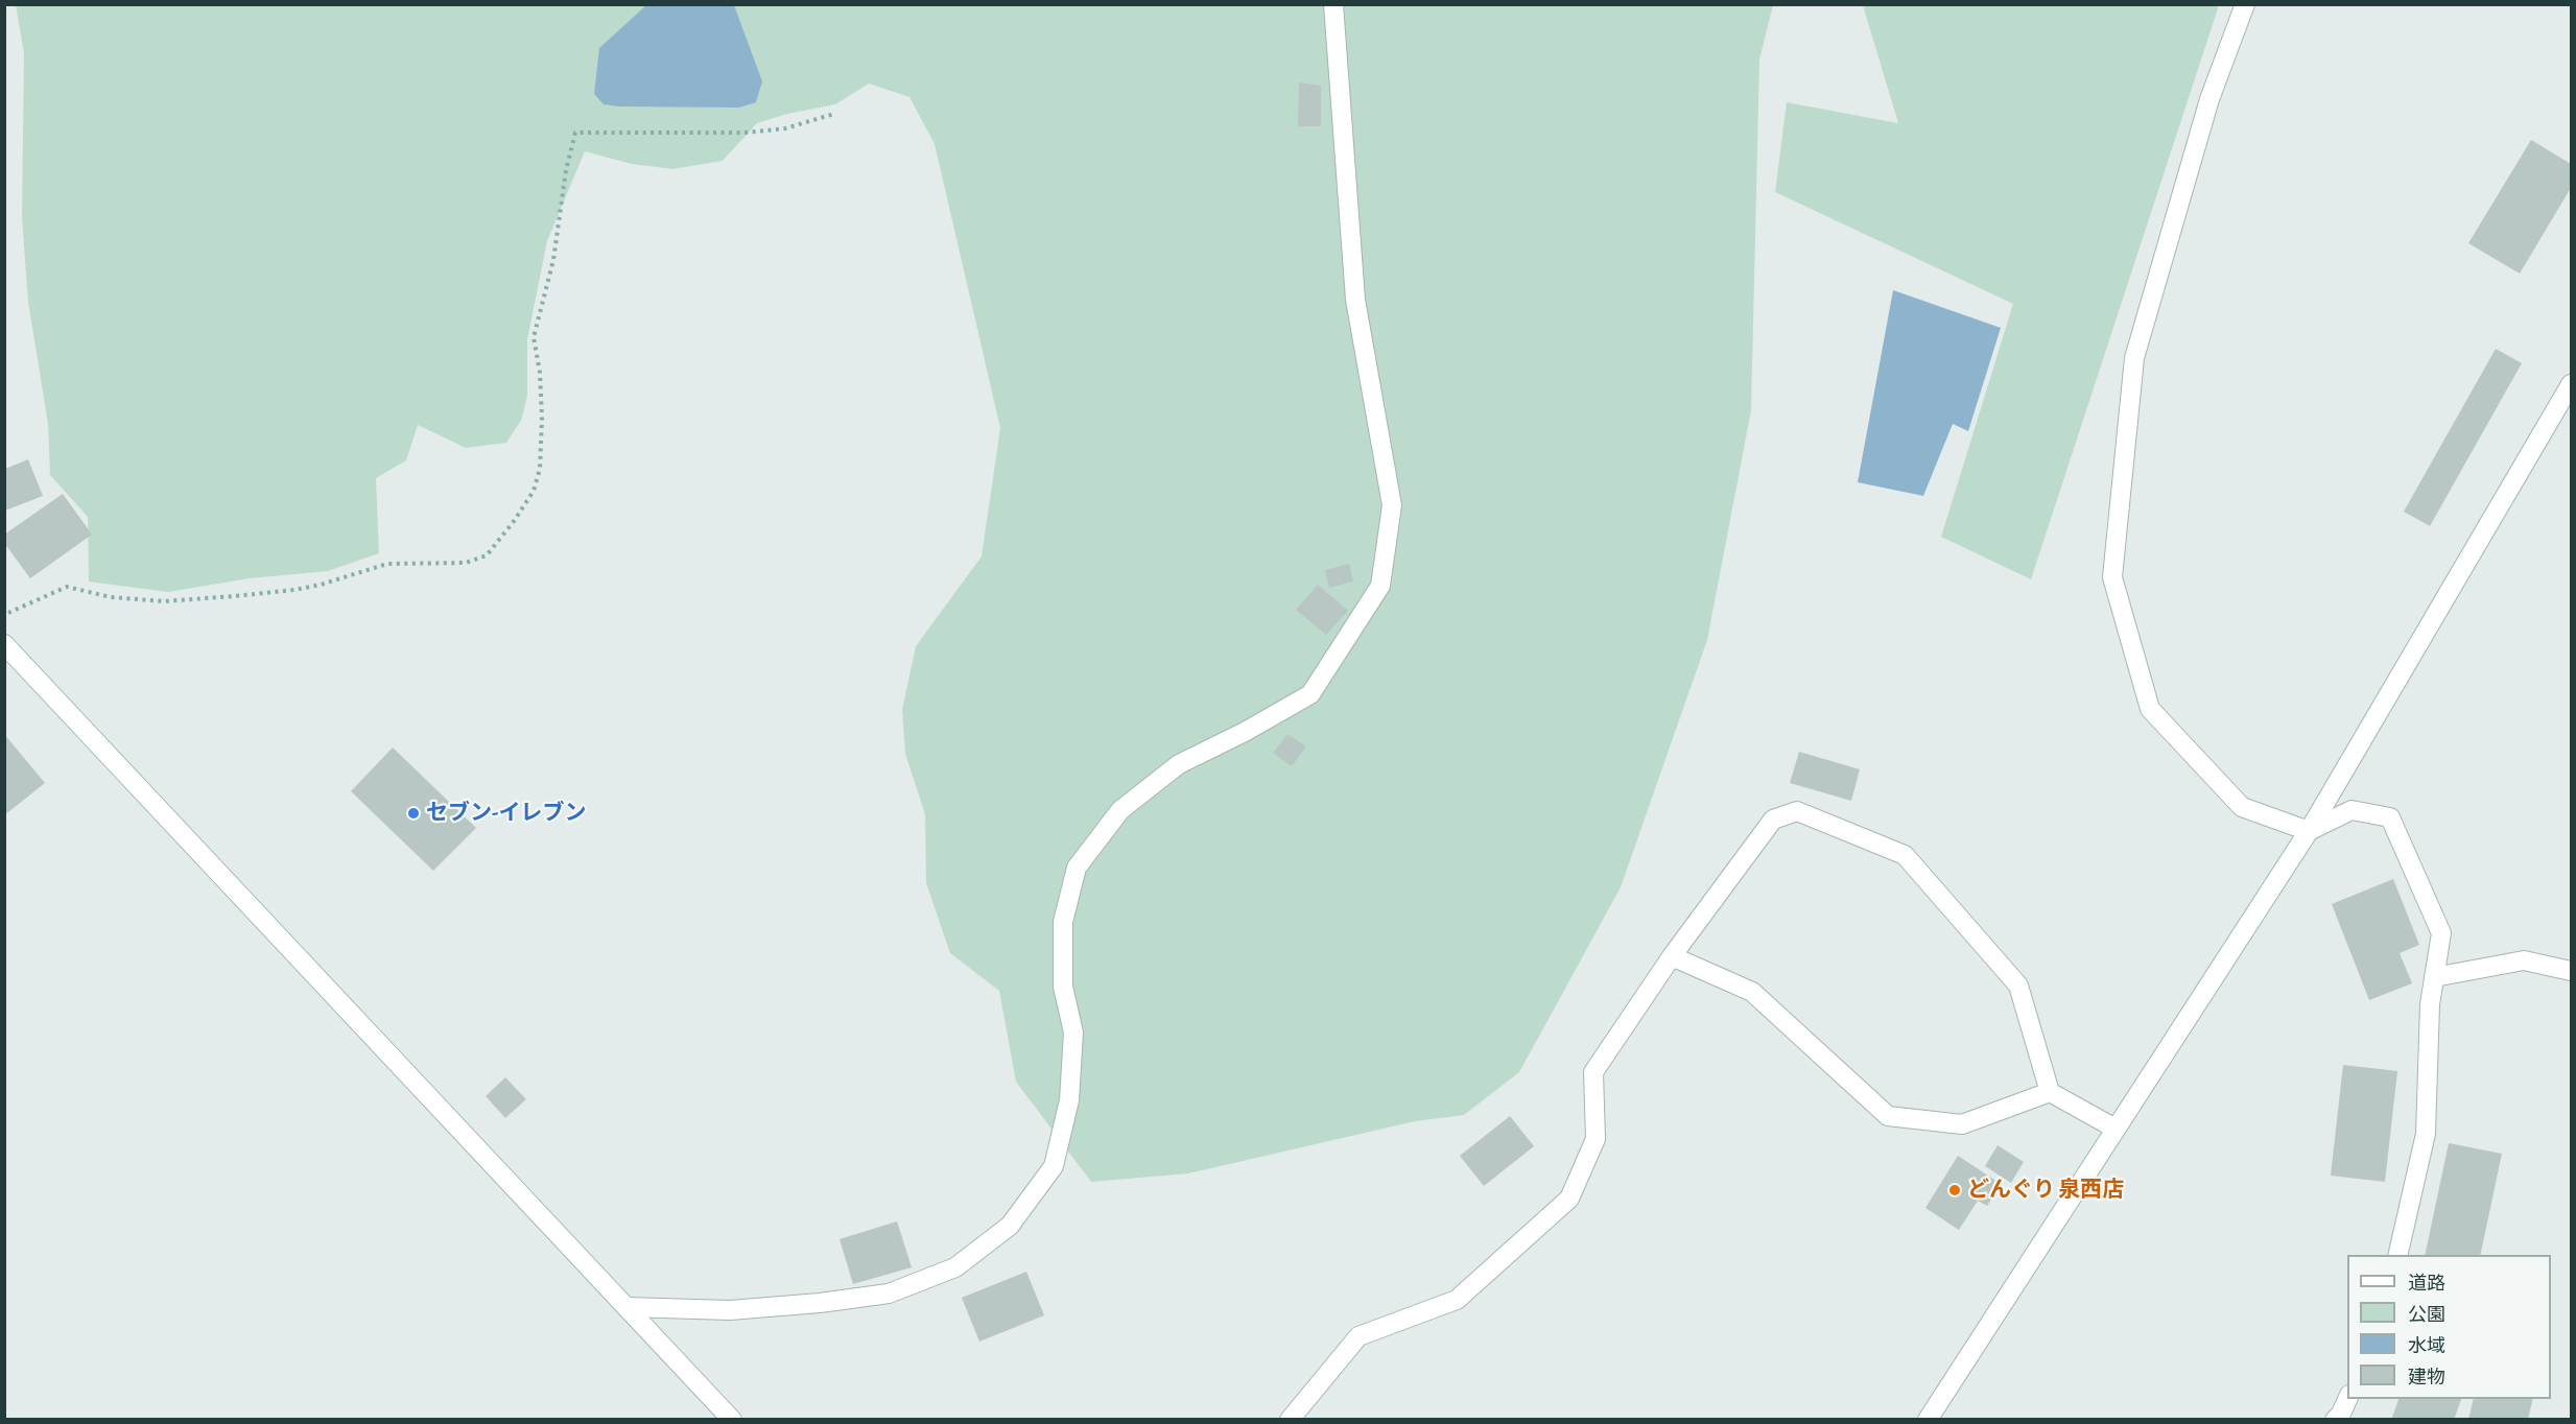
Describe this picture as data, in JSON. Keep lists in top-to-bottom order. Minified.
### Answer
{"places":["セブン-イレブン","どんぐり 泉西店"],"legend":["道路","公園","水域","建物"]}
